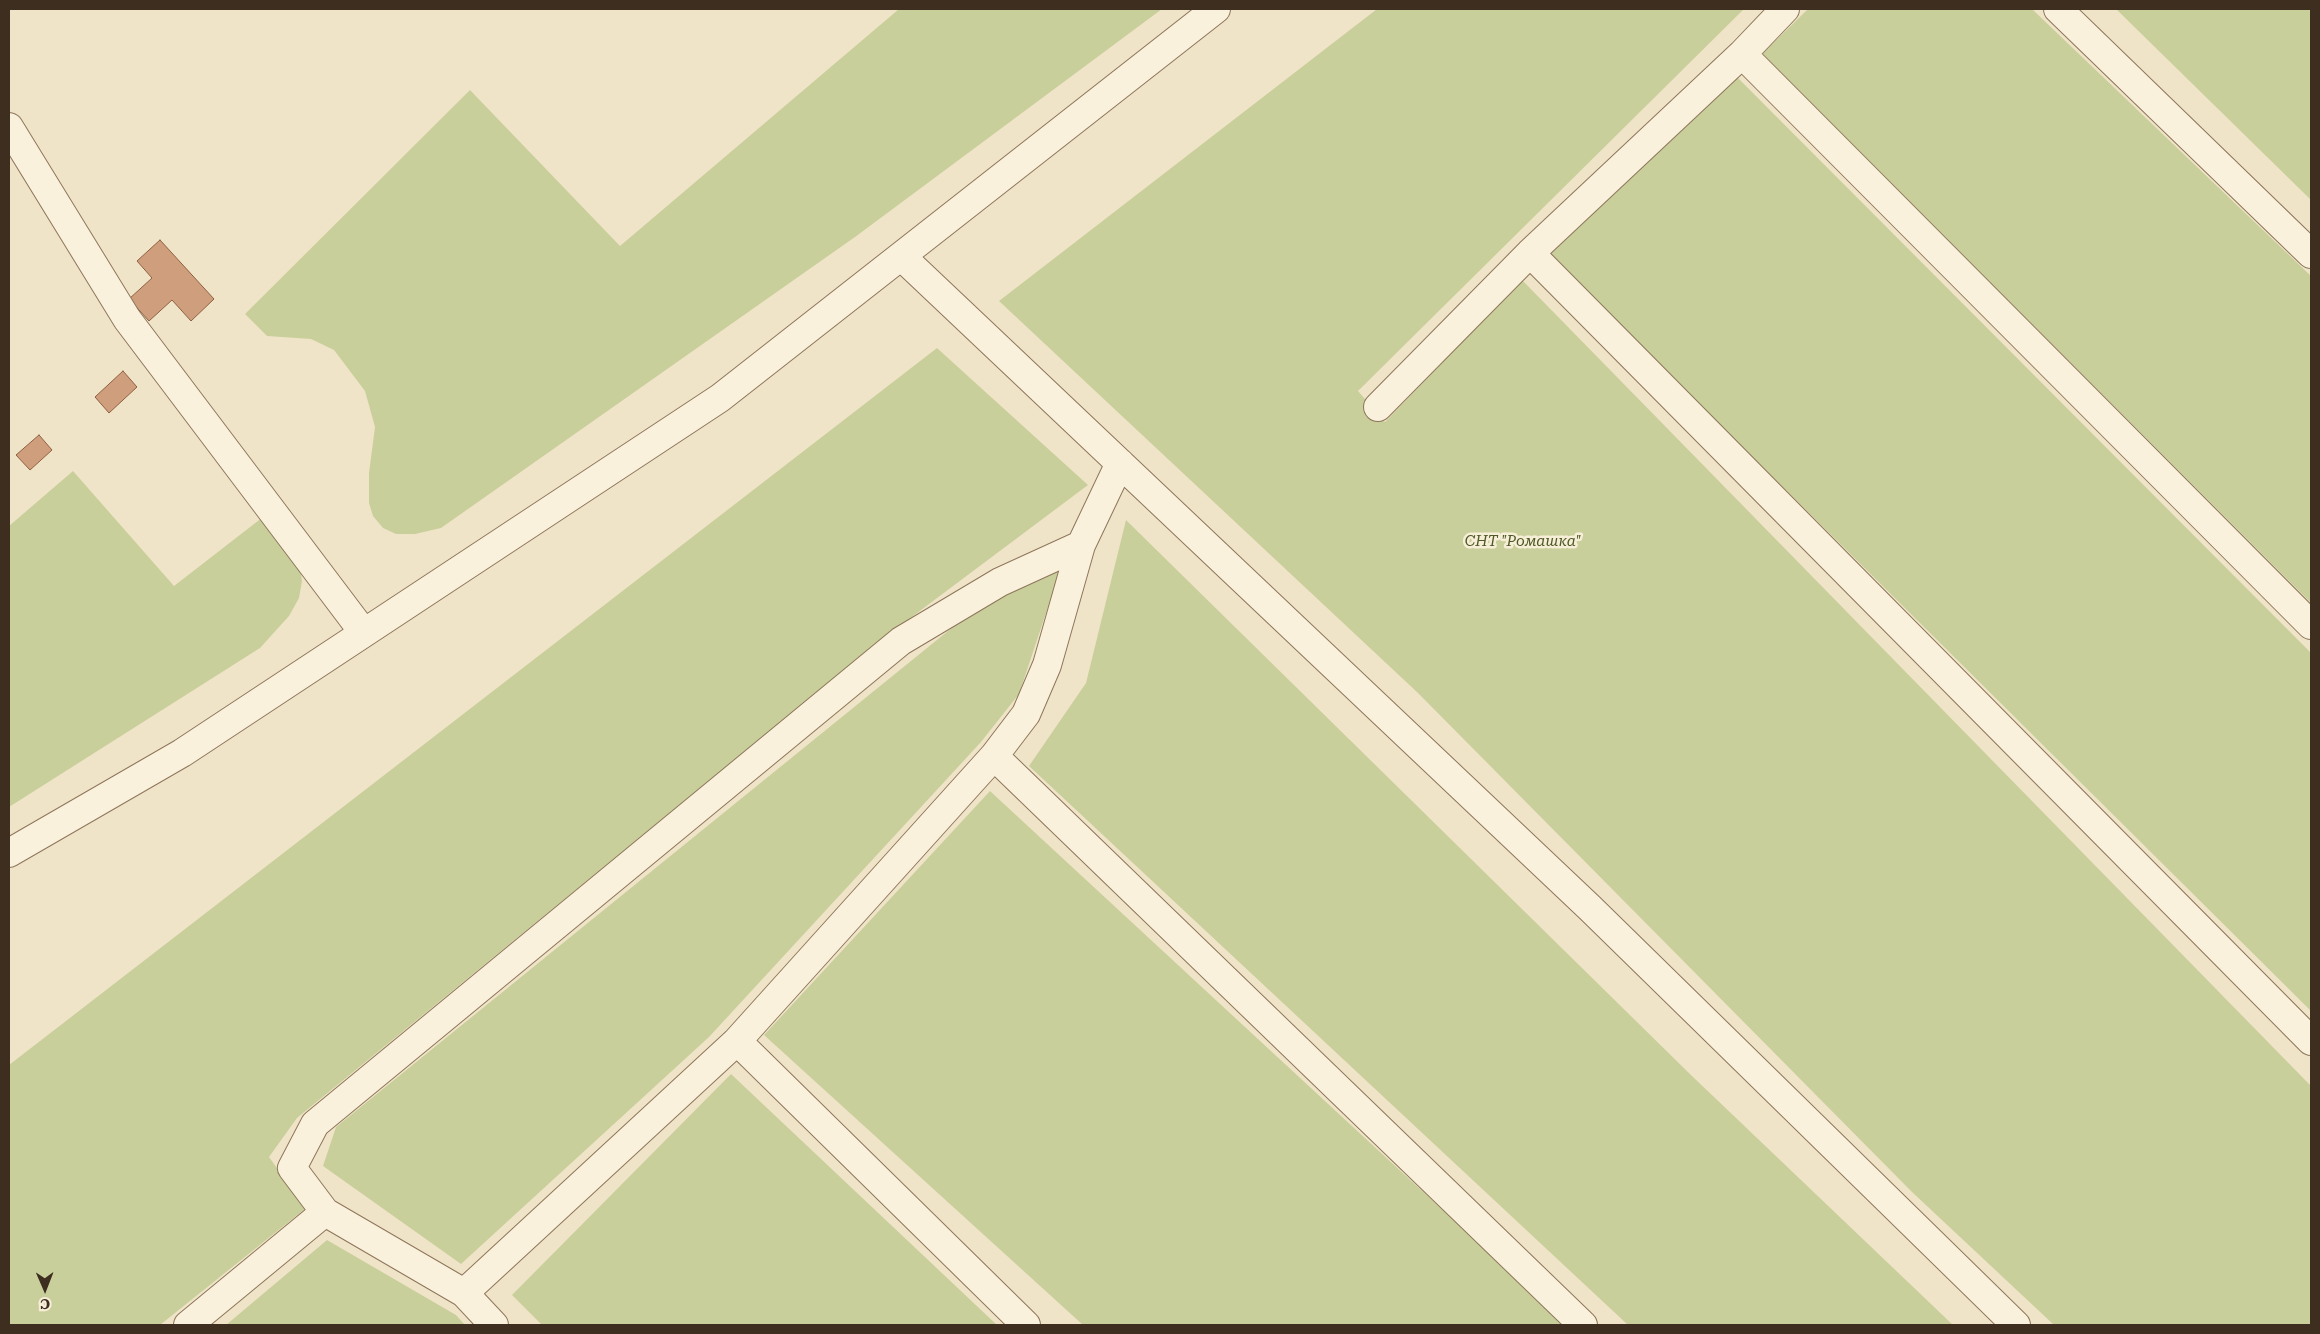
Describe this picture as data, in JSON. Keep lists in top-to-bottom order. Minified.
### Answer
{"parks":["СНТ \"Ромашка\""],"north":"bottom"}
